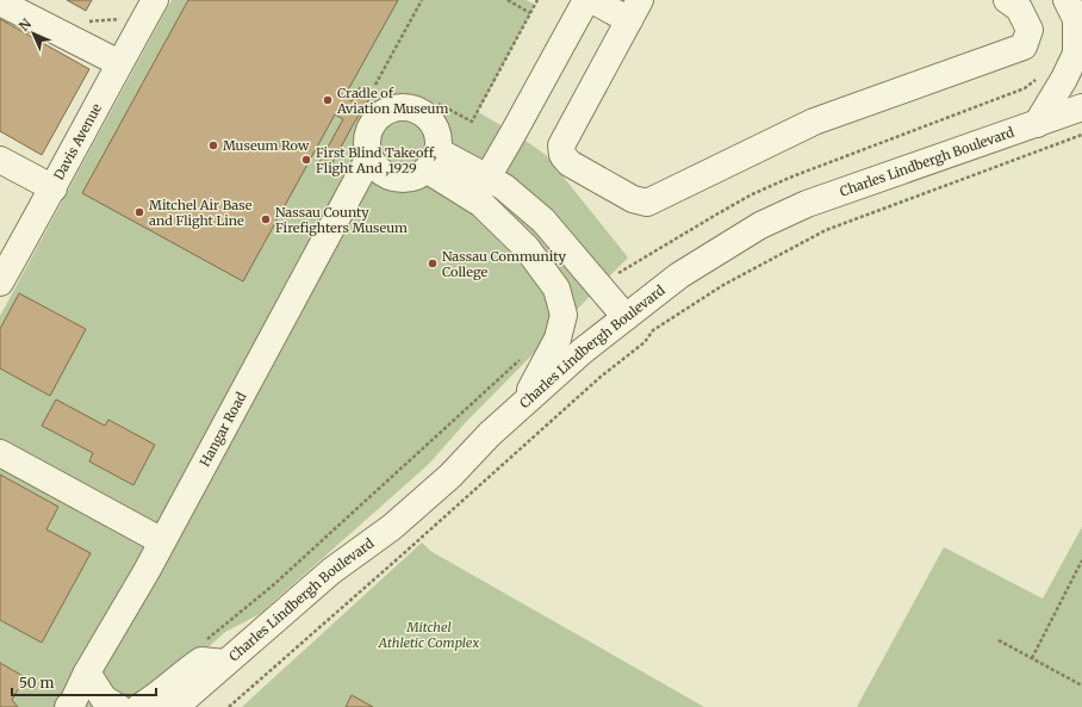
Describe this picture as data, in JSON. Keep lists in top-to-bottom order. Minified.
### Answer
{"streets":{"street":["Davis Avenue","Charles Lindbergh Boulevard","Hangar Road"]},"parks":["Mitchel Athletic Complex"],"places":["Cradle of Aviation Museum","Museum Row","First Blind Takeoff, Flight And ,1929","Mitchel Air Base and Flight Line","Nassau County Firefighters Museum","Nassau Community College"],"scale_bar":"50 m","north":"top left"}
